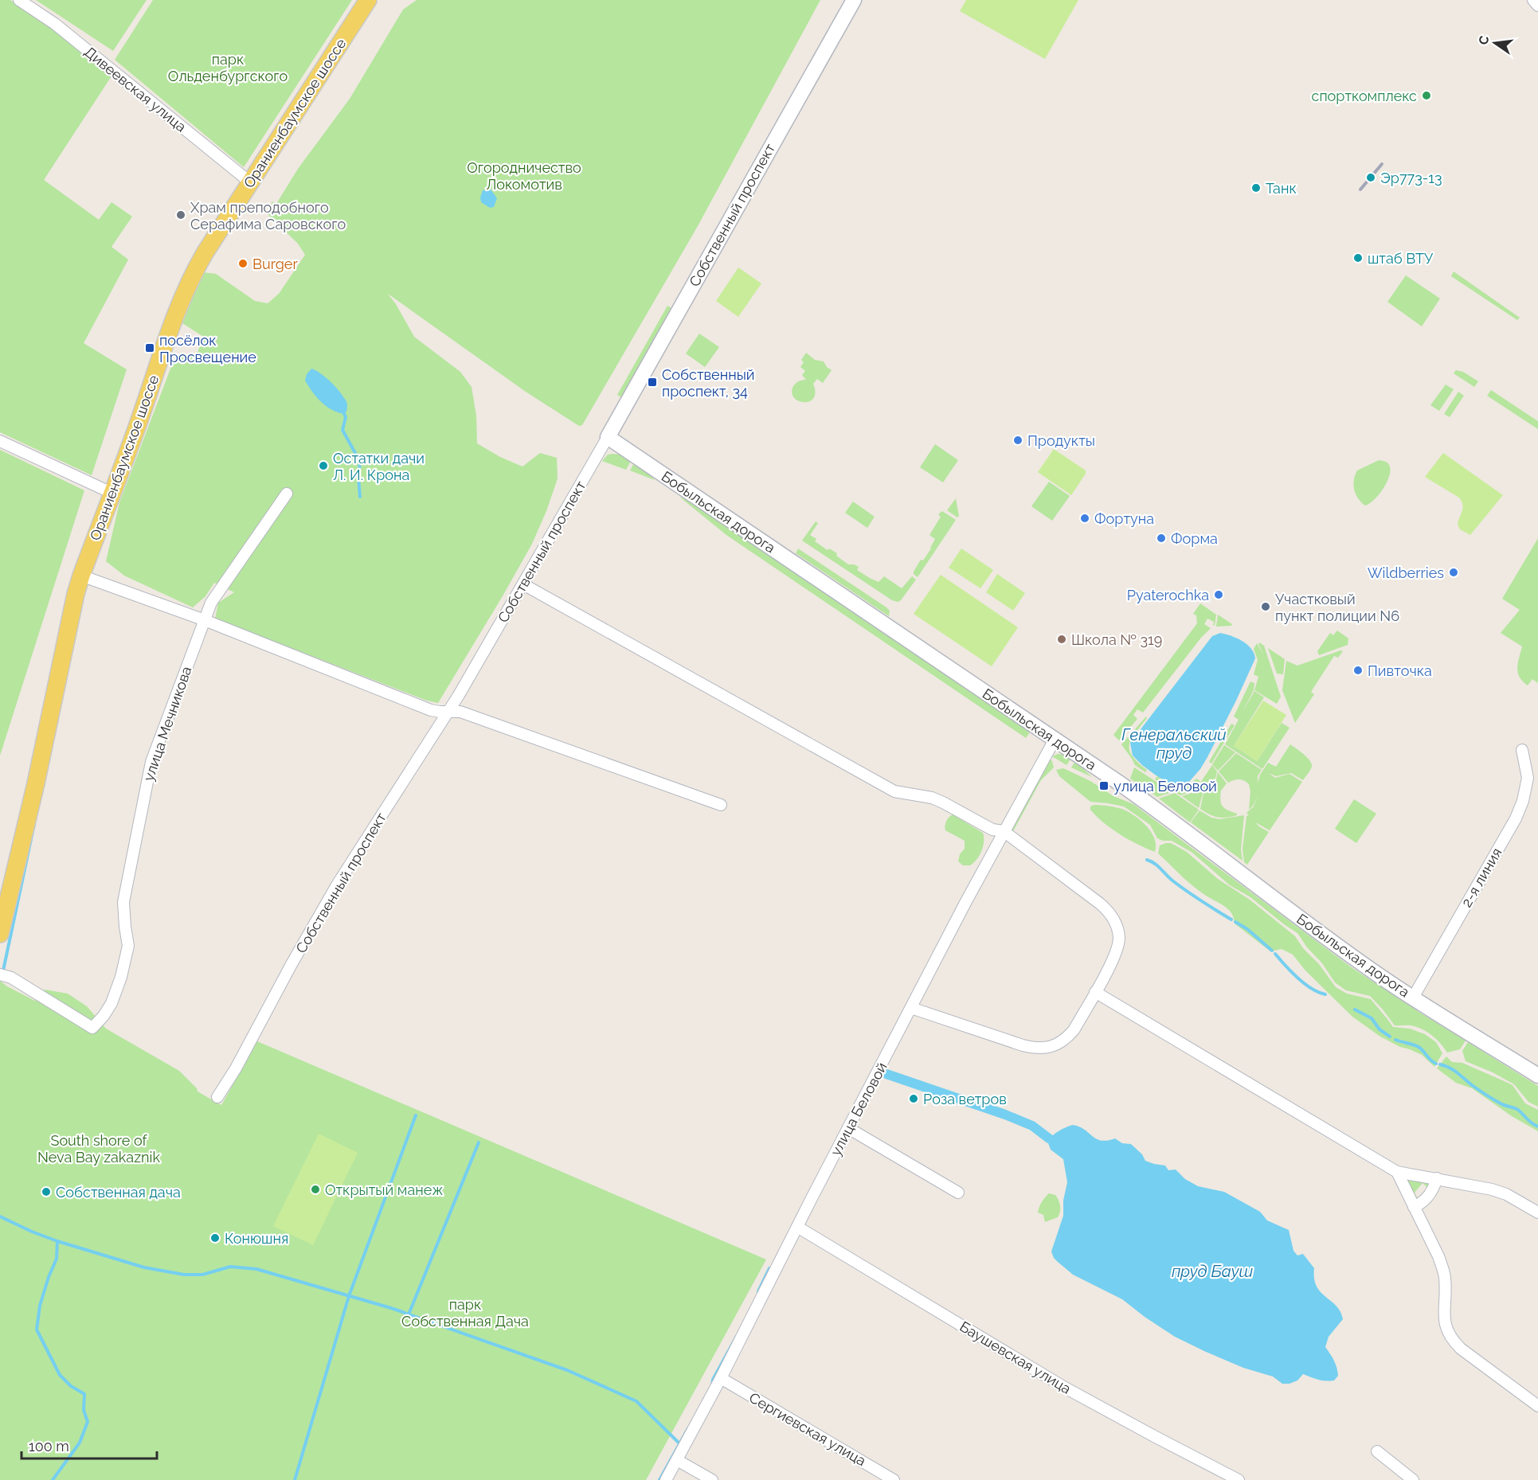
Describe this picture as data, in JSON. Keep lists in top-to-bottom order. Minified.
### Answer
{"streets":{"main road":["Ораниенбаумское шоссе"],"street":["Дивеевская улица","Собственный проспект","Бобыльская дорога","улица Мечникова","2-я линия","улица Беловой","Баушевская улица","Сергиевская улица"]},"crossings":[["Дивеевская улица","Ораниенбаумское шоссе"],["Собственный проспект","Бобыльская дорога"],["Бобыльская дорога","2-я линия"],["Бобыльская дорога","улица Беловой"],["улица Беловой","Баушевская улица"],["улица Беловой","Сергиевская улица"]],"water":["Генеральский пруд","пруд Бауш"],"parks":["парк Ольденбургского","Огородничество Локомотив","South shore of Neva Bay zakaznik","парк Собственная Дача"],"places":{"other":["спорткомплекс","Эр773-13","Танк","Храм преподобного Серафима Саровского","штаб ВТУ","Burger","Продукты","Остатки дачи Л. И. Крона","Фортуна","Форма","Wildberries","Pyaterochka","Участковый пункт полиции N6","Школа № 319","Пивточка","Роза ветров","Открытый манеж","Собственная дача","Конюшня"],"transit":["посёлок Просвещение","Собственный проспект, 34","улица Беловой"]},"scale_bar":"100 m","north":"left"}
